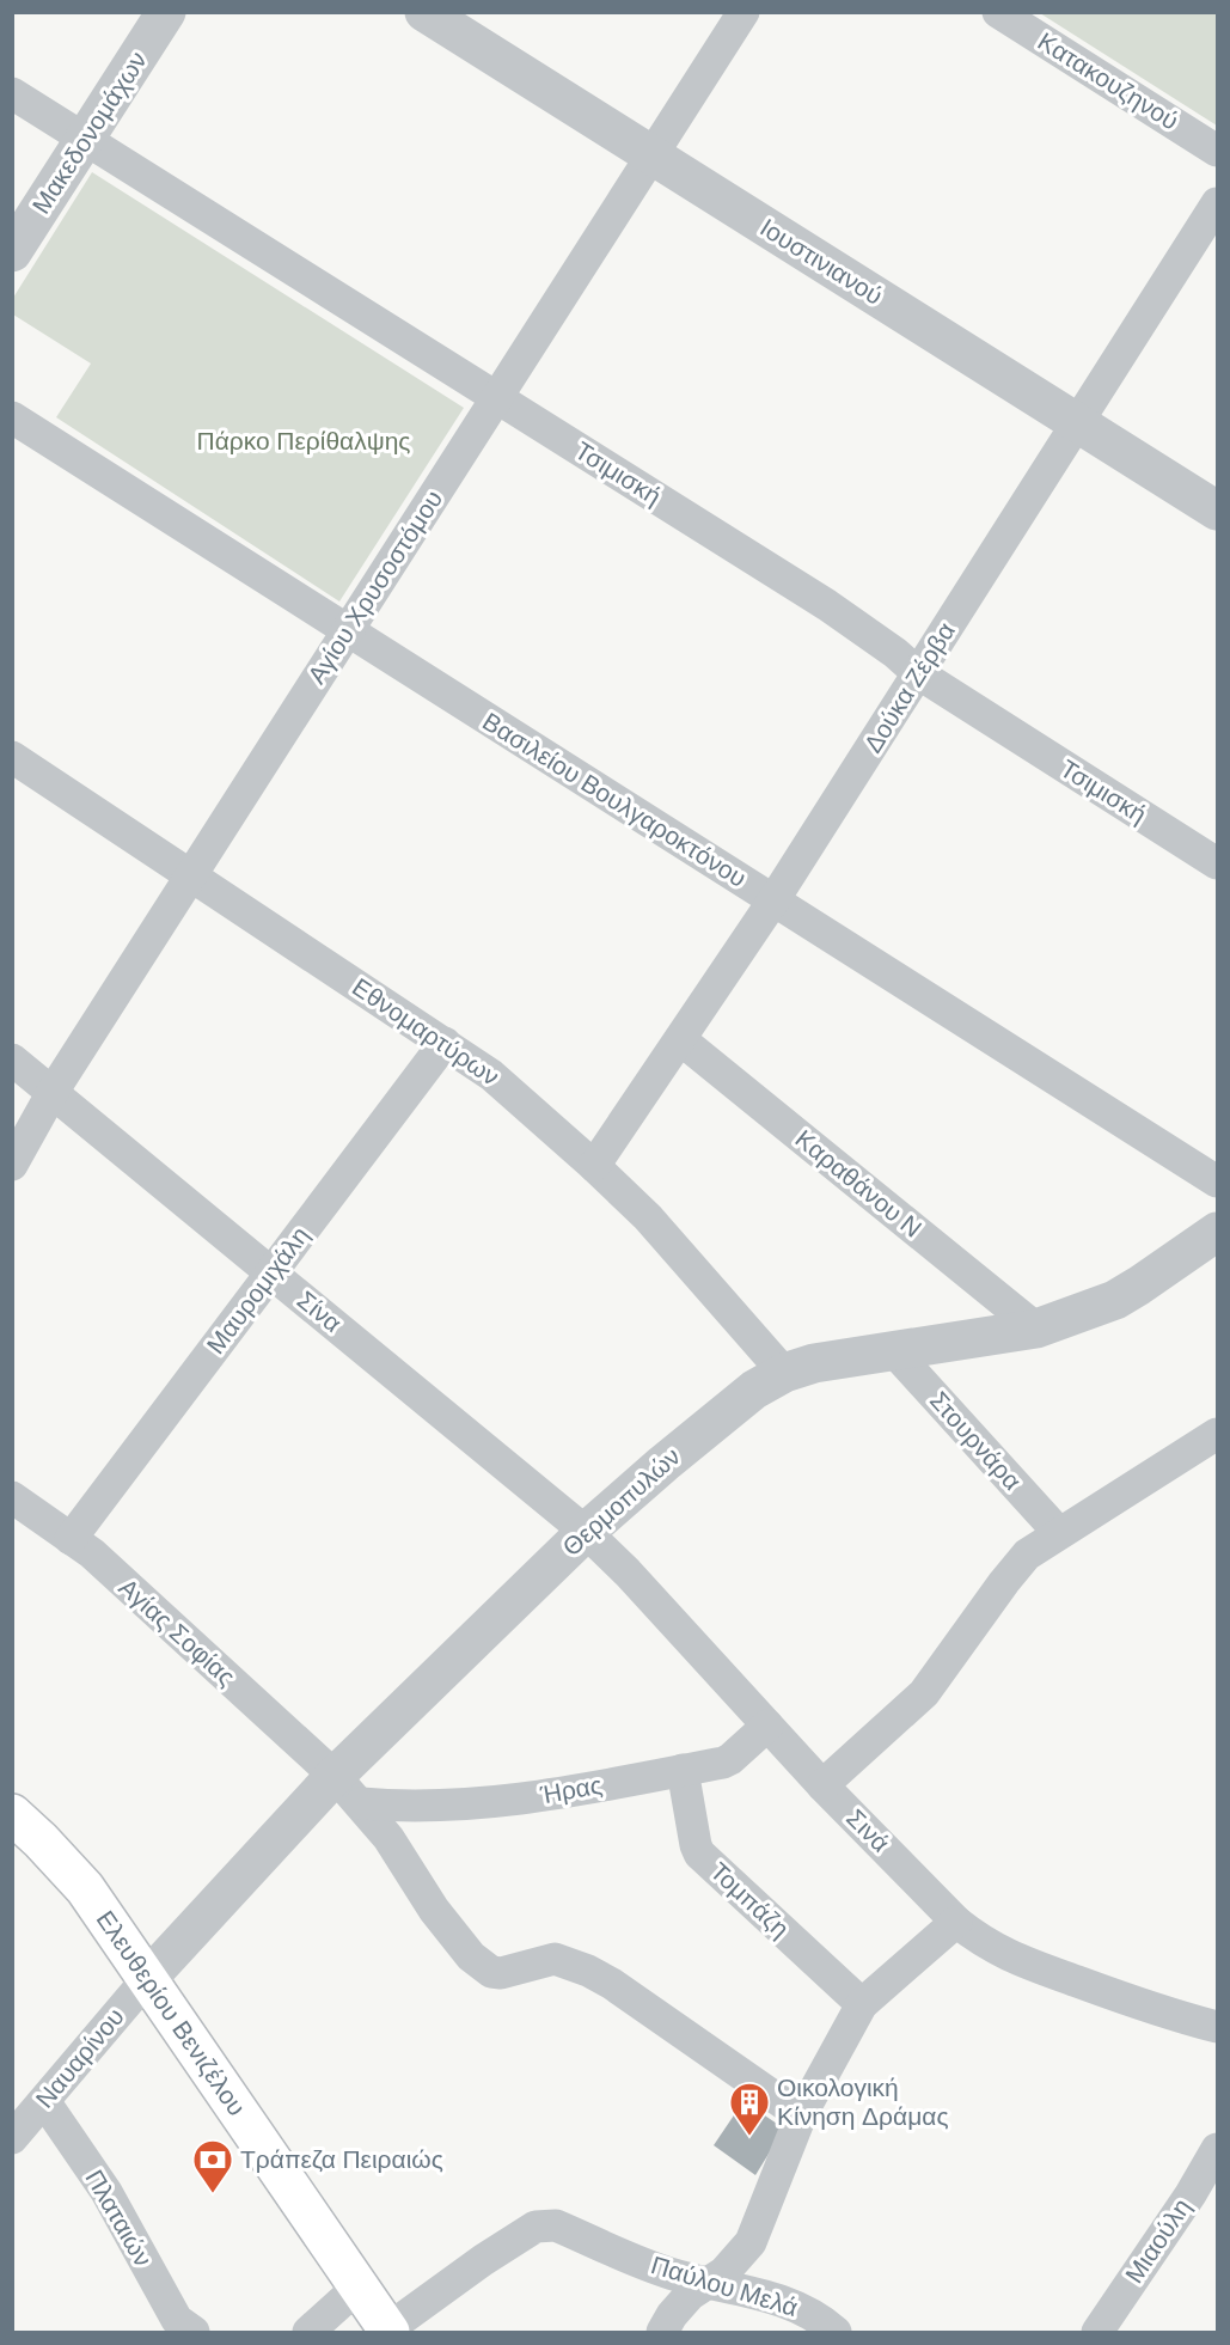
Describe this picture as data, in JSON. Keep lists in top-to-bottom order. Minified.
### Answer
{"streets":{"main road":["Ελευθερίου Βενιζέλου"],"street":["Κατακουζηνού","Μακεδονομάχων","Ιουστινιανού","Τσιμισκή","Αγίου Χρυσοστόμου","Δούκα Ζέρβα","Βασιλείου Βουλγαροκτόνου","Εθνομαρτύρων","Καραθάνου Ν","Μαυρομιχάλη","Σίνα","Στουρνάρα","Θερμοπυλών","Αγίας Σοφίας","Ήρας","Σινά","Τομπάζη","Ναυαρίνου","Πλαταιών","Μιαούλη","Παύλου Μελά"]},"crossings":[["Μακεδονομάχων","Τσιμισκή"],["Ιουστινιανού","Αγίου Χρυσοστόμου"],["Ιουστινιανού","Δούκα Ζέρβα"],["Τσιμισκή","Αγίου Χρυσοστόμου"],["Τσιμισκή","Δούκα Ζέρβα"],["Αγίου Χρυσοστόμου","Βασιλείου Βουλγαροκτόνου"],["Αγίου Χρυσοστόμου","Εθνομαρτύρων"],["Αγίου Χρυσοστόμου","Σίνα"],["Δούκα Ζέρβα","Βασιλείου Βουλγαροκτόνου"],["Δούκα Ζέρβα","Εθνομαρτύρων"],["Δούκα Ζέρβα","Καραθάνου Ν"],["Εθνομαρτύρων","Μαυρομιχάλη"],["Εθνομαρτύρων","Θερμοπυλών"],["Καραθάνου Ν","Θερμοπυλών"],["Μαυρομιχάλη","Σίνα"],["Μαυρομιχάλη","Αγίας Σοφίας"],["Σίνα","Θερμοπυλών"],["Σίνα","Σινά"],["Στουρνάρα","Θερμοπυλών"],["Θερμοπυλών","Αγίας Σοφίας"],["Θερμοπυλών","Ήρας"],["Θερμοπυλών","Σινά"],["Θερμοπυλών","Ελευθερίου Βενιζέλου"],["Θερμοπυλών","Ναυαρίνου"],["Αγίας Σοφίας","Ήρας"],["Ήρας","Σινά"],["Ήρας","Τομπάζη"],["Ελευθερίου Βενιζέλου","Ναυαρίνου"],["Ελευθερίου Βενιζέλου","Παύλου Μελά"],["Ναυαρίνου","Πλαταιών"]],"parks":["Πάρκο Περίθαλψης"],"places":{"building":["Οικολογική Κίνηση Δράμας"],"bank":["Τράπεζα Πειραιώς"]}}
